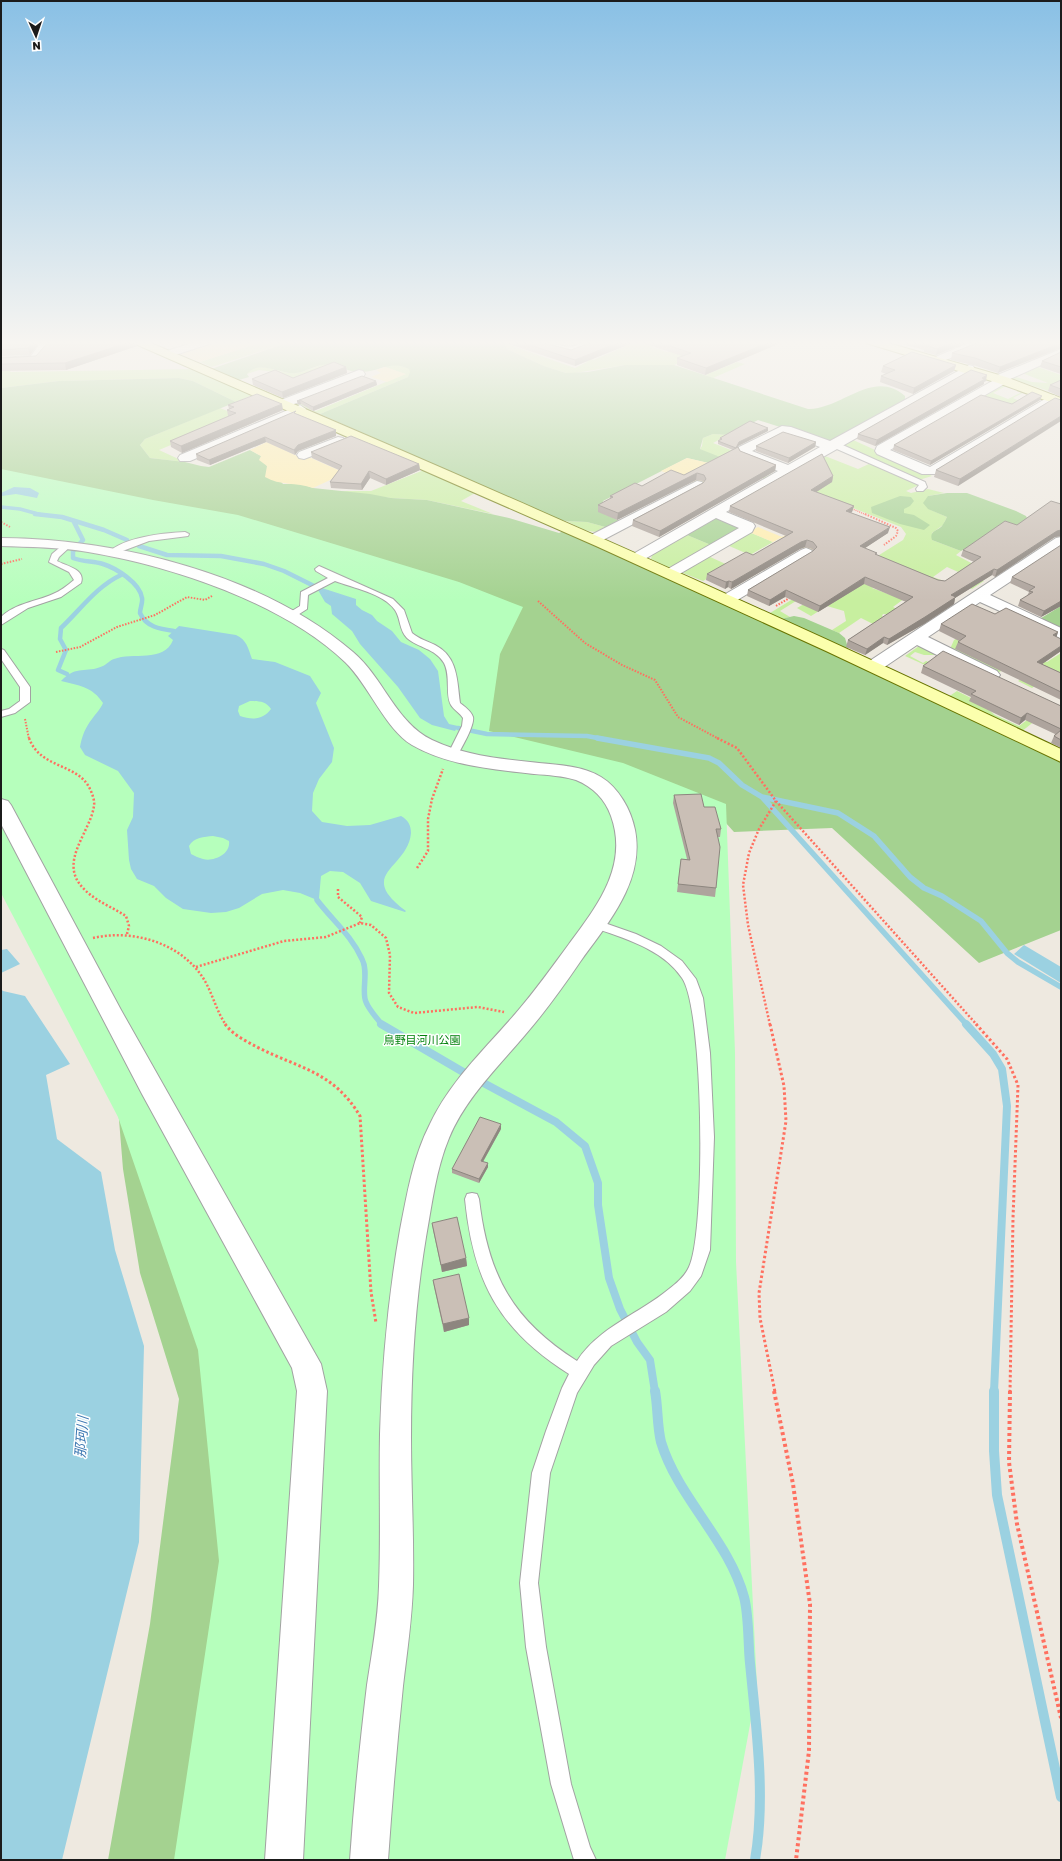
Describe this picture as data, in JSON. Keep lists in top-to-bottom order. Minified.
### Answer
{"water":["那珂川"],"parks":["鳥野目河川公園"],"north":"bottom"}
